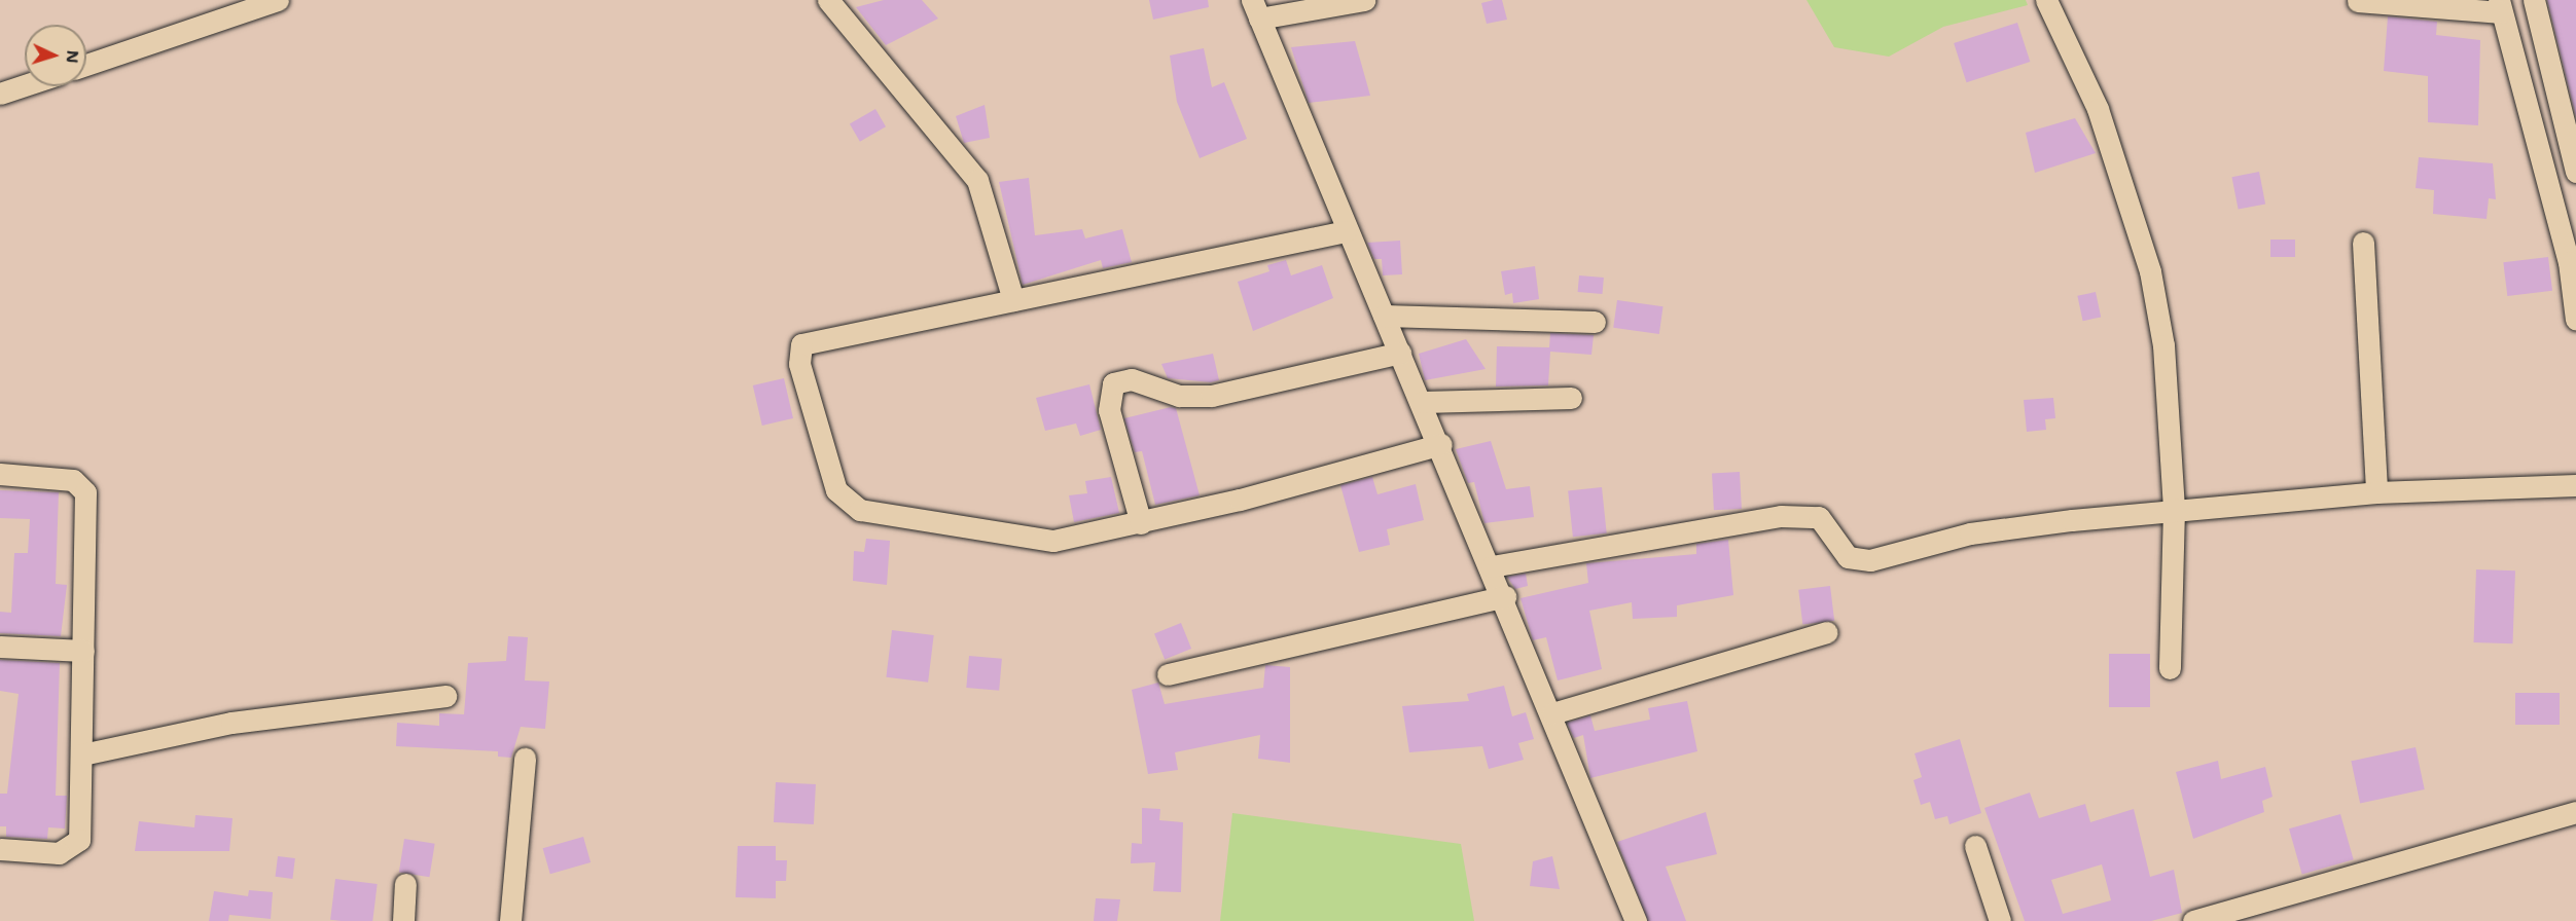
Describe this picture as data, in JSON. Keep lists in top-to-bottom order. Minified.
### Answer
{"north":"right"}
